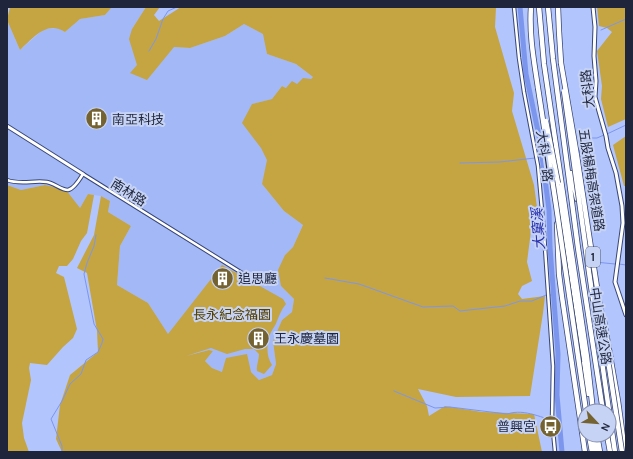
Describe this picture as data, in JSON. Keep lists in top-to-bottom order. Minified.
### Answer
{"streets":{"highway":["五股楊梅高架道路","1","中山高速公路"],"street":["大科路","大科一路","南林路"]},"water":["大窠溪"],"parks":["長永紀念福園"],"places":{"building":["南亞科技","追思廳","王永慶墓園"],"bus stop":["普興宮"]},"north":"bottom right"}
